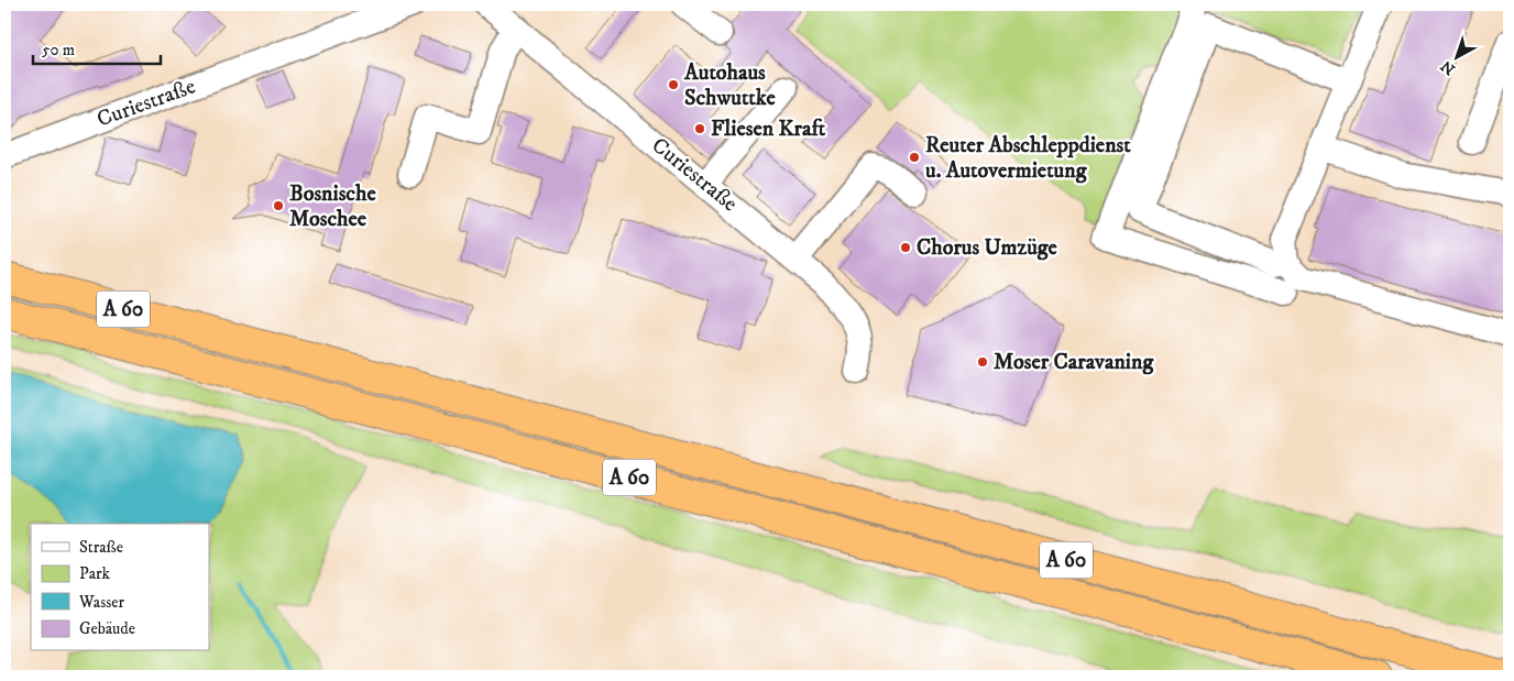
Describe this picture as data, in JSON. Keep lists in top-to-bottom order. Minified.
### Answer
{"streets":{"highway":["A 60"],"street":["Curiestraße"]},"places":["Autohaus Schwuttke","Fliesen Kraft","Reuter Abschleppdienst u. Autovermietung","Bosnische Moschee","Chorus Umzüge","Moser Caravaning"],"legend":["Straße","Park","Wasser","Gebäude"],"scale_bar":"50 m","north":"bottom left"}
